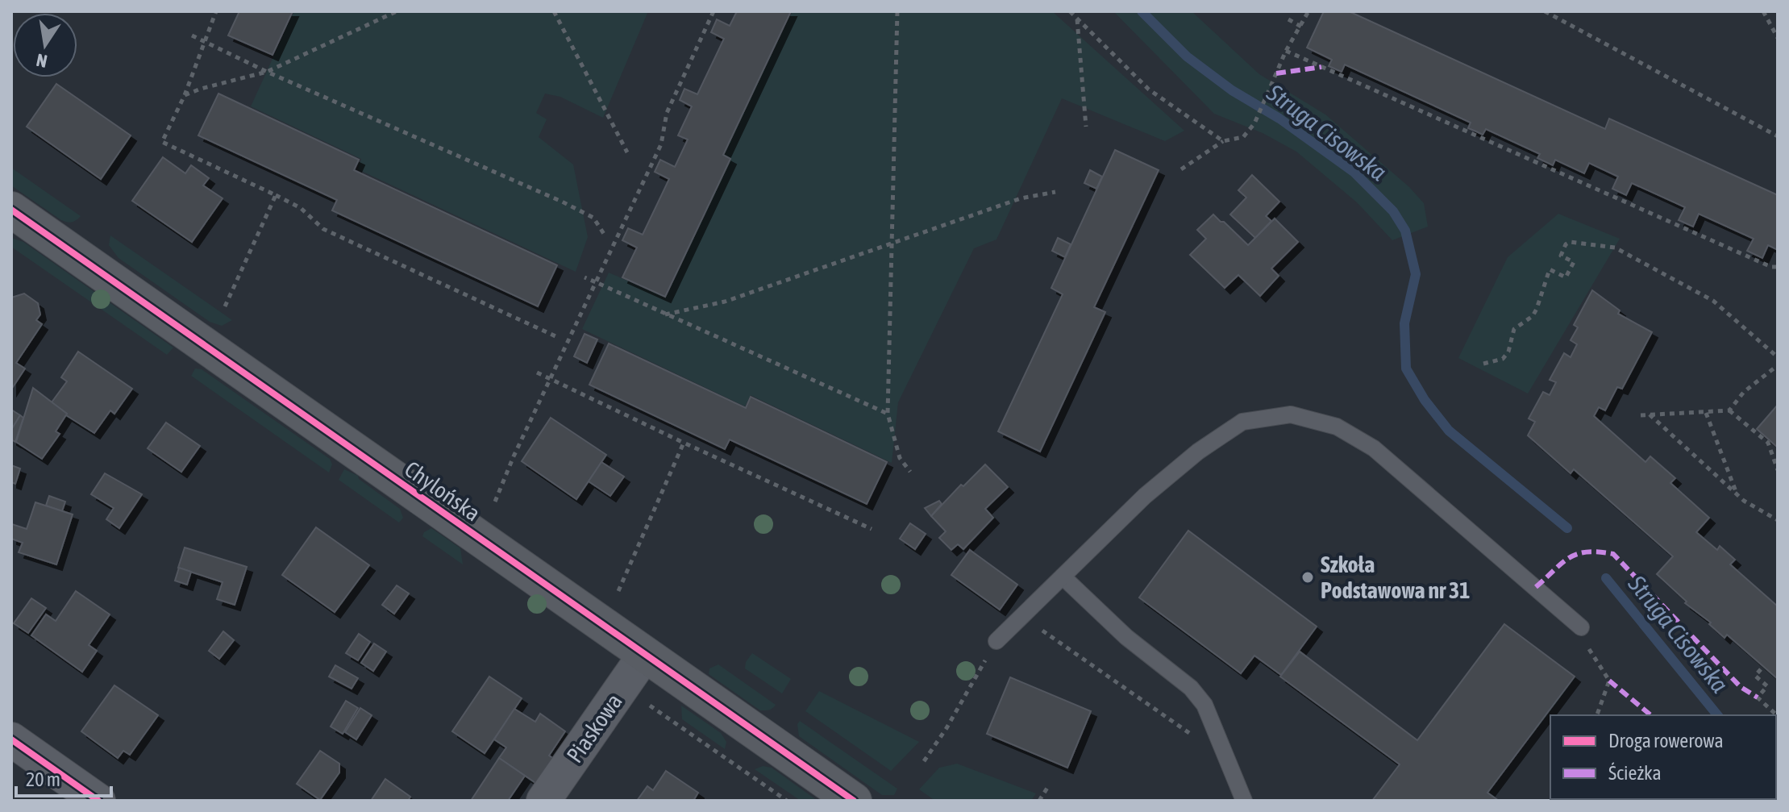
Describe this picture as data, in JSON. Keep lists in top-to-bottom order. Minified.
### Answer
{"streets":{"street":["Chylońska","Piaskowa"]},"crossings":[["Chylońska","Piaskowa"]],"water":["Struga Cisowska"],"places":["Szkoła Podstawowa nr 31"],"legend":["Droga rowerowa","Ścieżka"],"scale_bar":"20 m","north":"bottom"}
